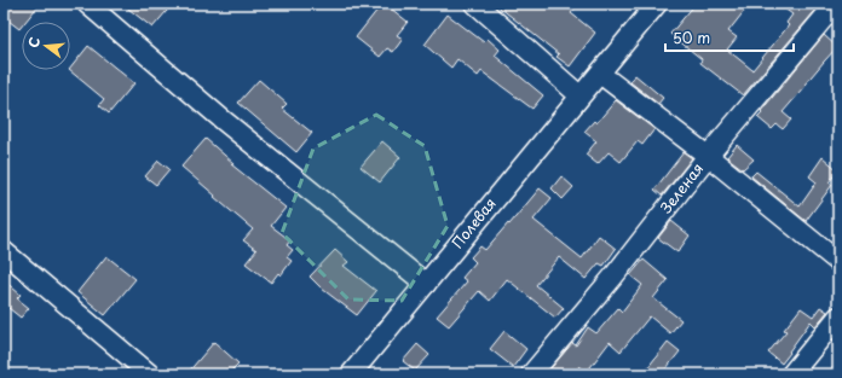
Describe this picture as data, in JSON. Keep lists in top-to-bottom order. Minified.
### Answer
{"streets":{"street":["Зеленая","Полевая"]},"scale_bar":"50 m","north":"left"}
